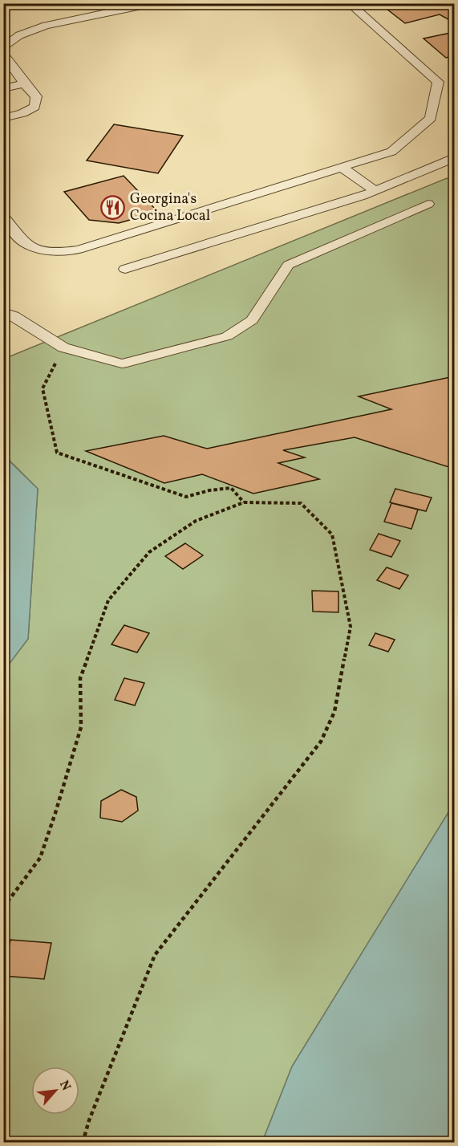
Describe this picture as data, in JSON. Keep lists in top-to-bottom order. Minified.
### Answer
{"places":{"restaurant":["Georgina's Cocina Local"]},"north":"top right"}
